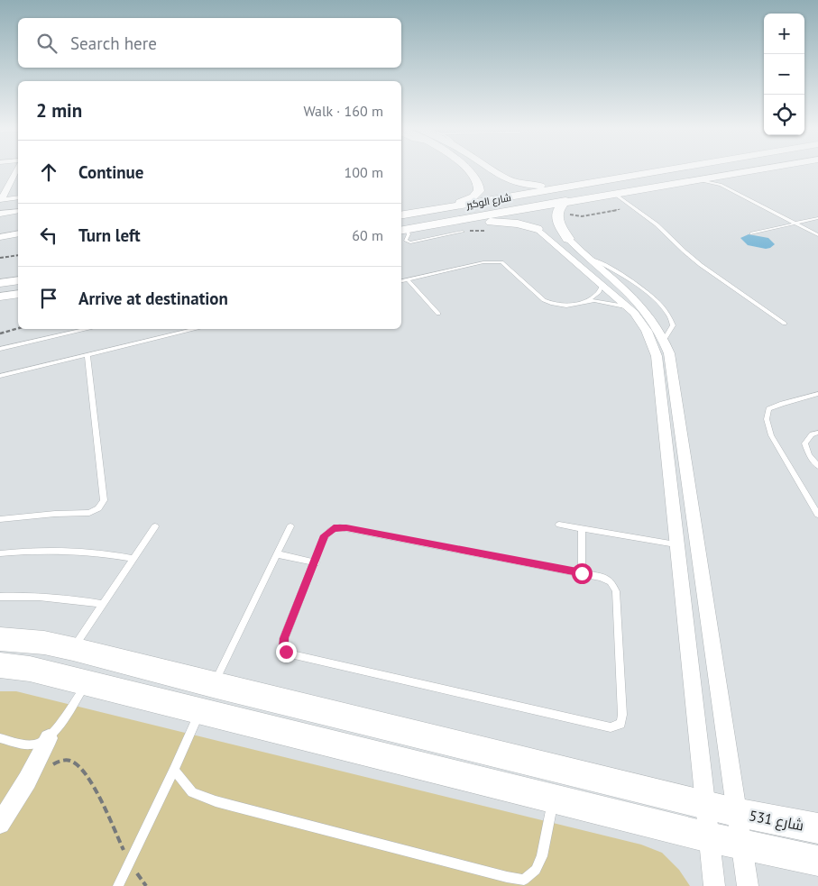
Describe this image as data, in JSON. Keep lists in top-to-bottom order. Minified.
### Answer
{"streets":{"main road":["شارع الوكير","شارع 531"]},"page":{"map_buttons":["+","−"],"search":"Search here","heading":["2 min","Walk · 160 m"],"list":[["Continue","100 m"],["Turn left","60 m"],"Arrive at destination"]}}
